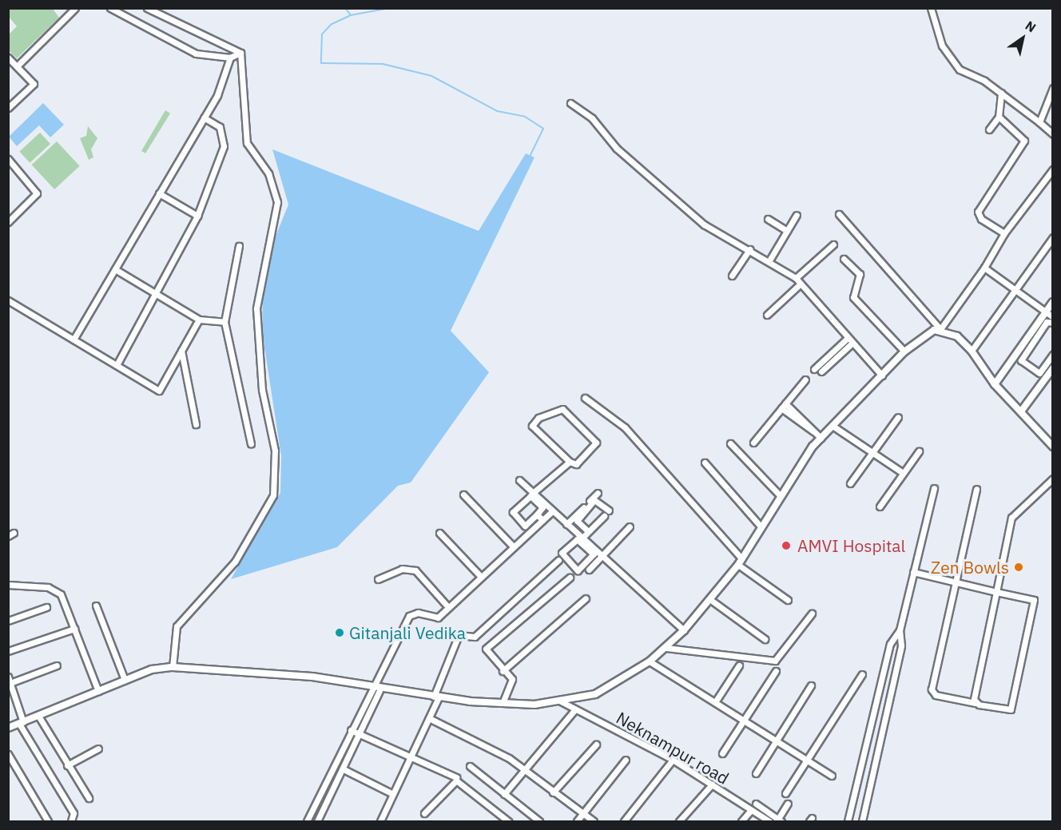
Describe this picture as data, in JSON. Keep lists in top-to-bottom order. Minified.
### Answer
{"streets":{"street":["Neknampur road"]},"places":["AMVI Hospital","Zen Bowls","Gitanjali Vedika"],"north":"top right"}
